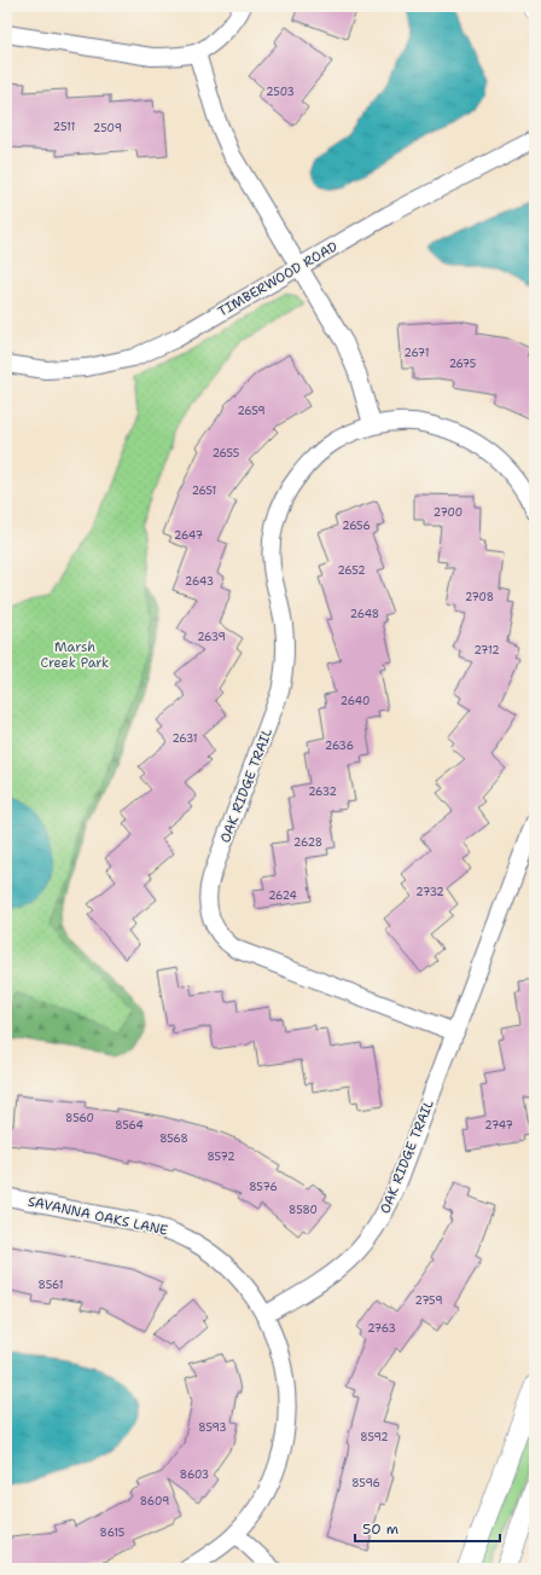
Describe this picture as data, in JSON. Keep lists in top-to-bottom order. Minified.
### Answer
{"streets":{"street":["TIMBERWOOD ROAD","OAK RIDGE TRAIL","SAVANNA OAKS LANE"]},"crossings":[["OAK RIDGE TRAIL","SAVANNA OAKS LANE"]],"parks":["Marsh Creek Park"],"house_numbers":["2503","2511","2509","2671","2675","2659","2655","2651","2700","2656","2647","2652","2643","2708","2648","2639","2712","2640","2631","2636","2632","2628","2732","2624","8560","8564","2747","8568","8572","8576","8580","8561","2759","2763","8593","8592","8603","8596","8609","8615"],"scale_bar":"50 m"}
